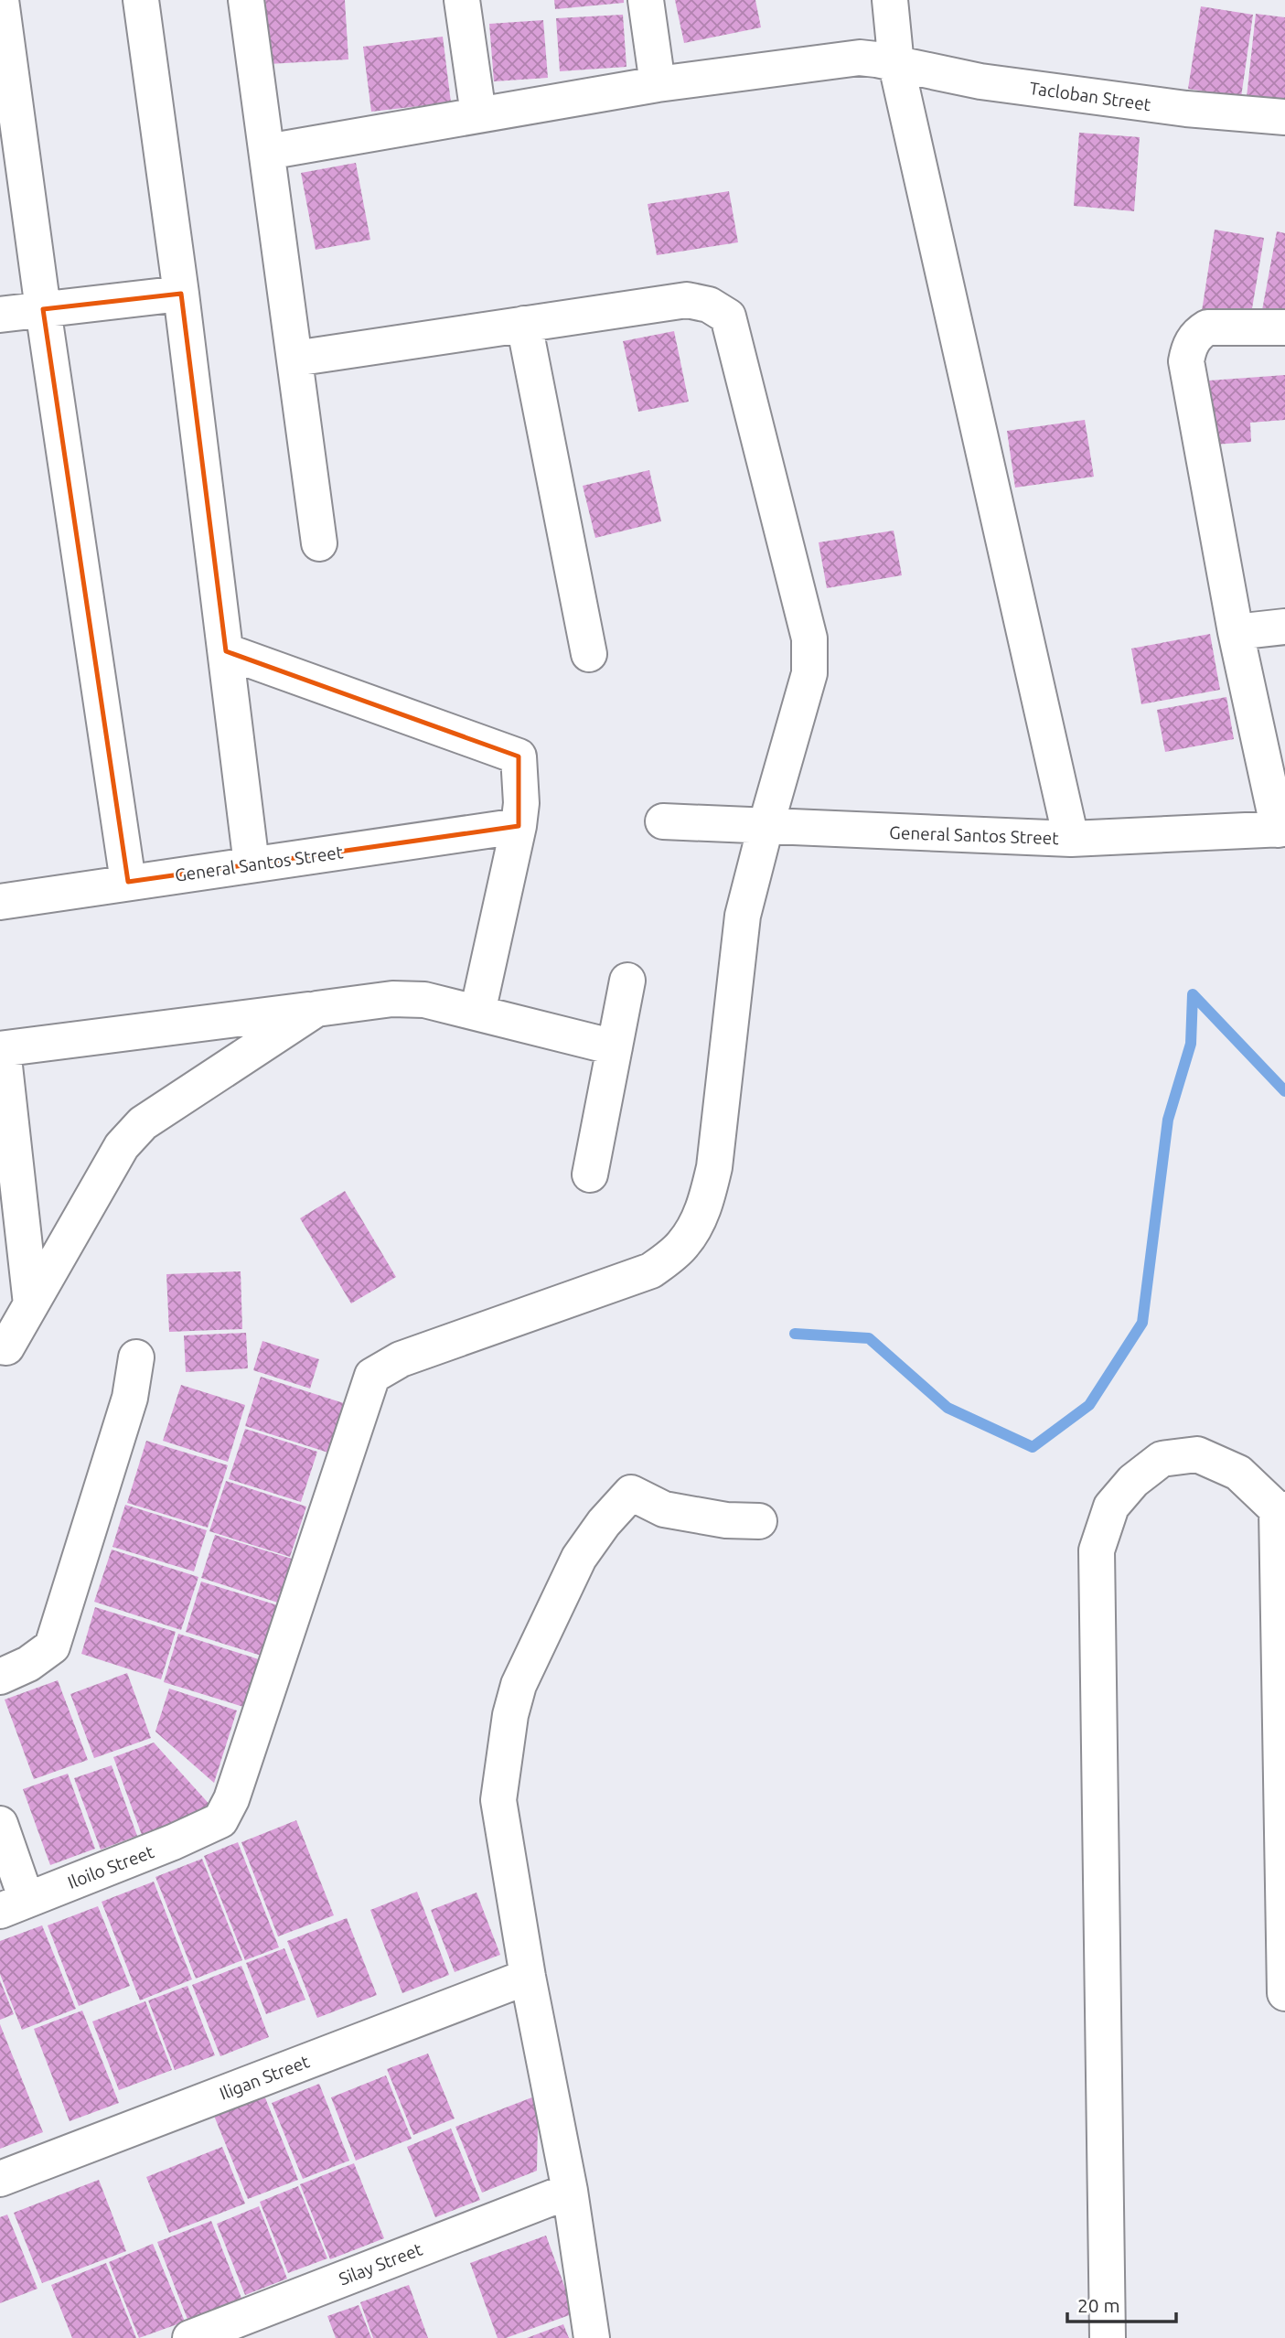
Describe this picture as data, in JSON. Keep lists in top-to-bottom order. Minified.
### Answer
{"streets":{"street":["Tacloban Street","General Santos Street","Iloilo Street","Iligan Street","Silay Street"]},"crossings":[["General Santos Street","Iloilo Street"]],"scale_bar":"20 m"}
